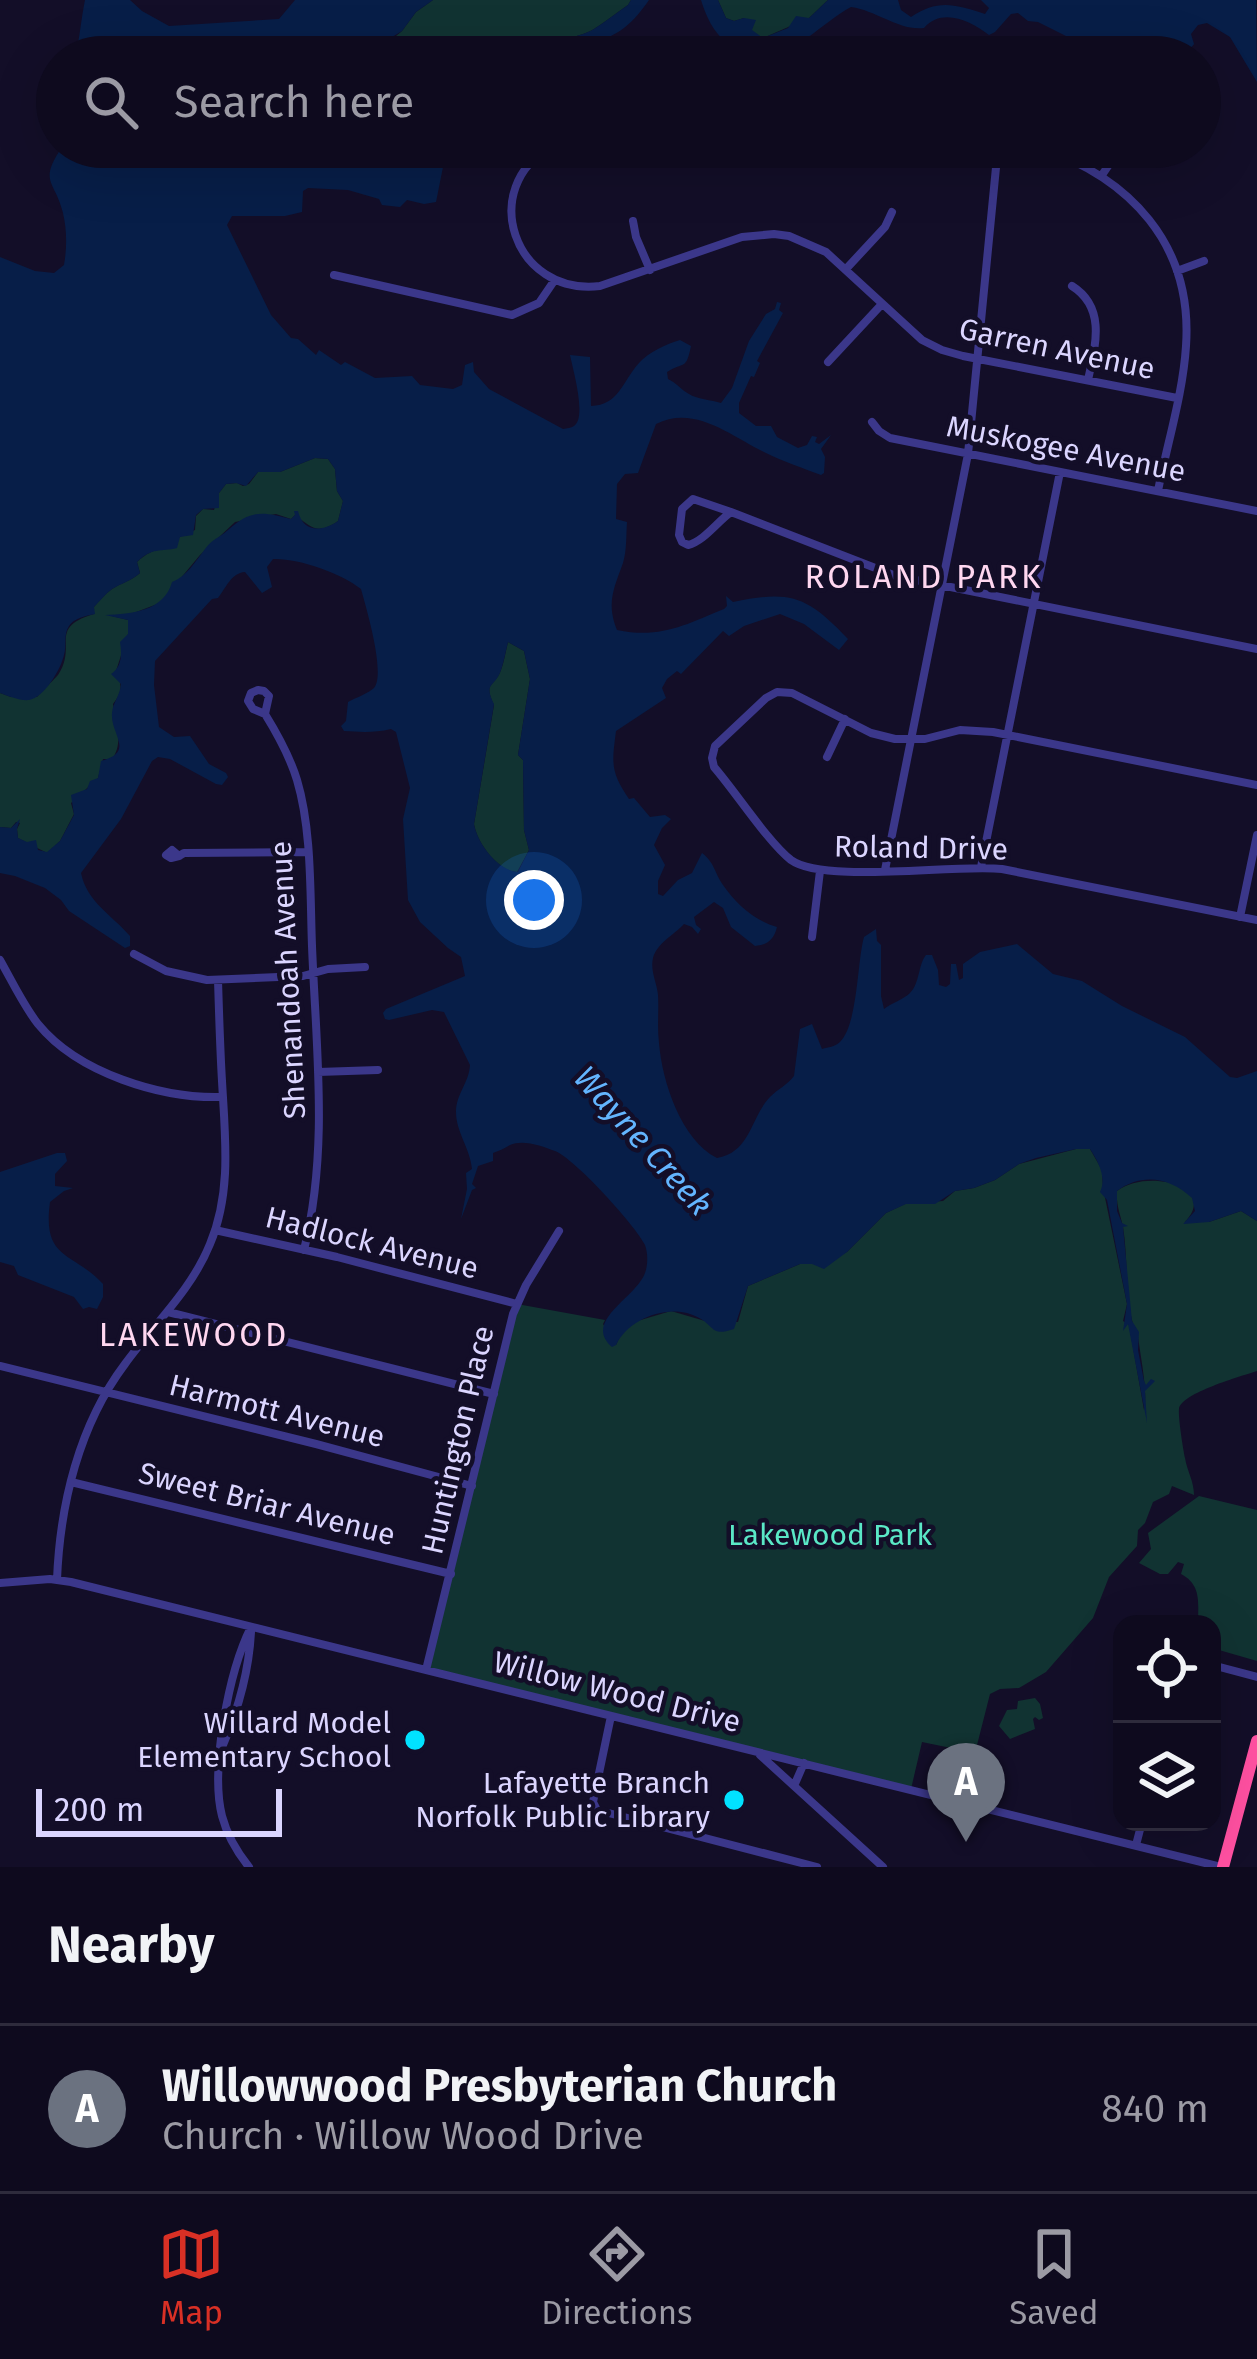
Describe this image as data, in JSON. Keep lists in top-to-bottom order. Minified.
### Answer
{"streets":{"street":["Garren Avenue","Muskogee Avenue","Roland Drive","Shenandoah Avenue","Hadlock Avenue","Harmott Avenue","Huntington Place","Sweet Briar Avenue","Willow Wood Drive"]},"crossings":[["Shenandoah Avenue","Hadlock Avenue"],["Hadlock Avenue","Huntington Place"],["Harmott Avenue","Huntington Place"],["Huntington Place","Sweet Briar Avenue"],["Huntington Place","Willow Wood Drive"]],"districts":["ROLAND PARK","LAKEWOOD"],"water":["Wayne Creek"],"parks":["Lakewood Park"],"places":["Willard Model Elementary School","Lafayette Branch Norfolk Public Library"],"scale_bar":"200 m","page":{"search":"Search here","pins":"A","scale":"200 m","heading":"Nearby","list":[{"mark":"A","name":"Willowwood Presbyterian Church","note":"Church · Willow Wood Drive","value":"840 m"}],"nav":["Map","Directions","Saved"]}}
